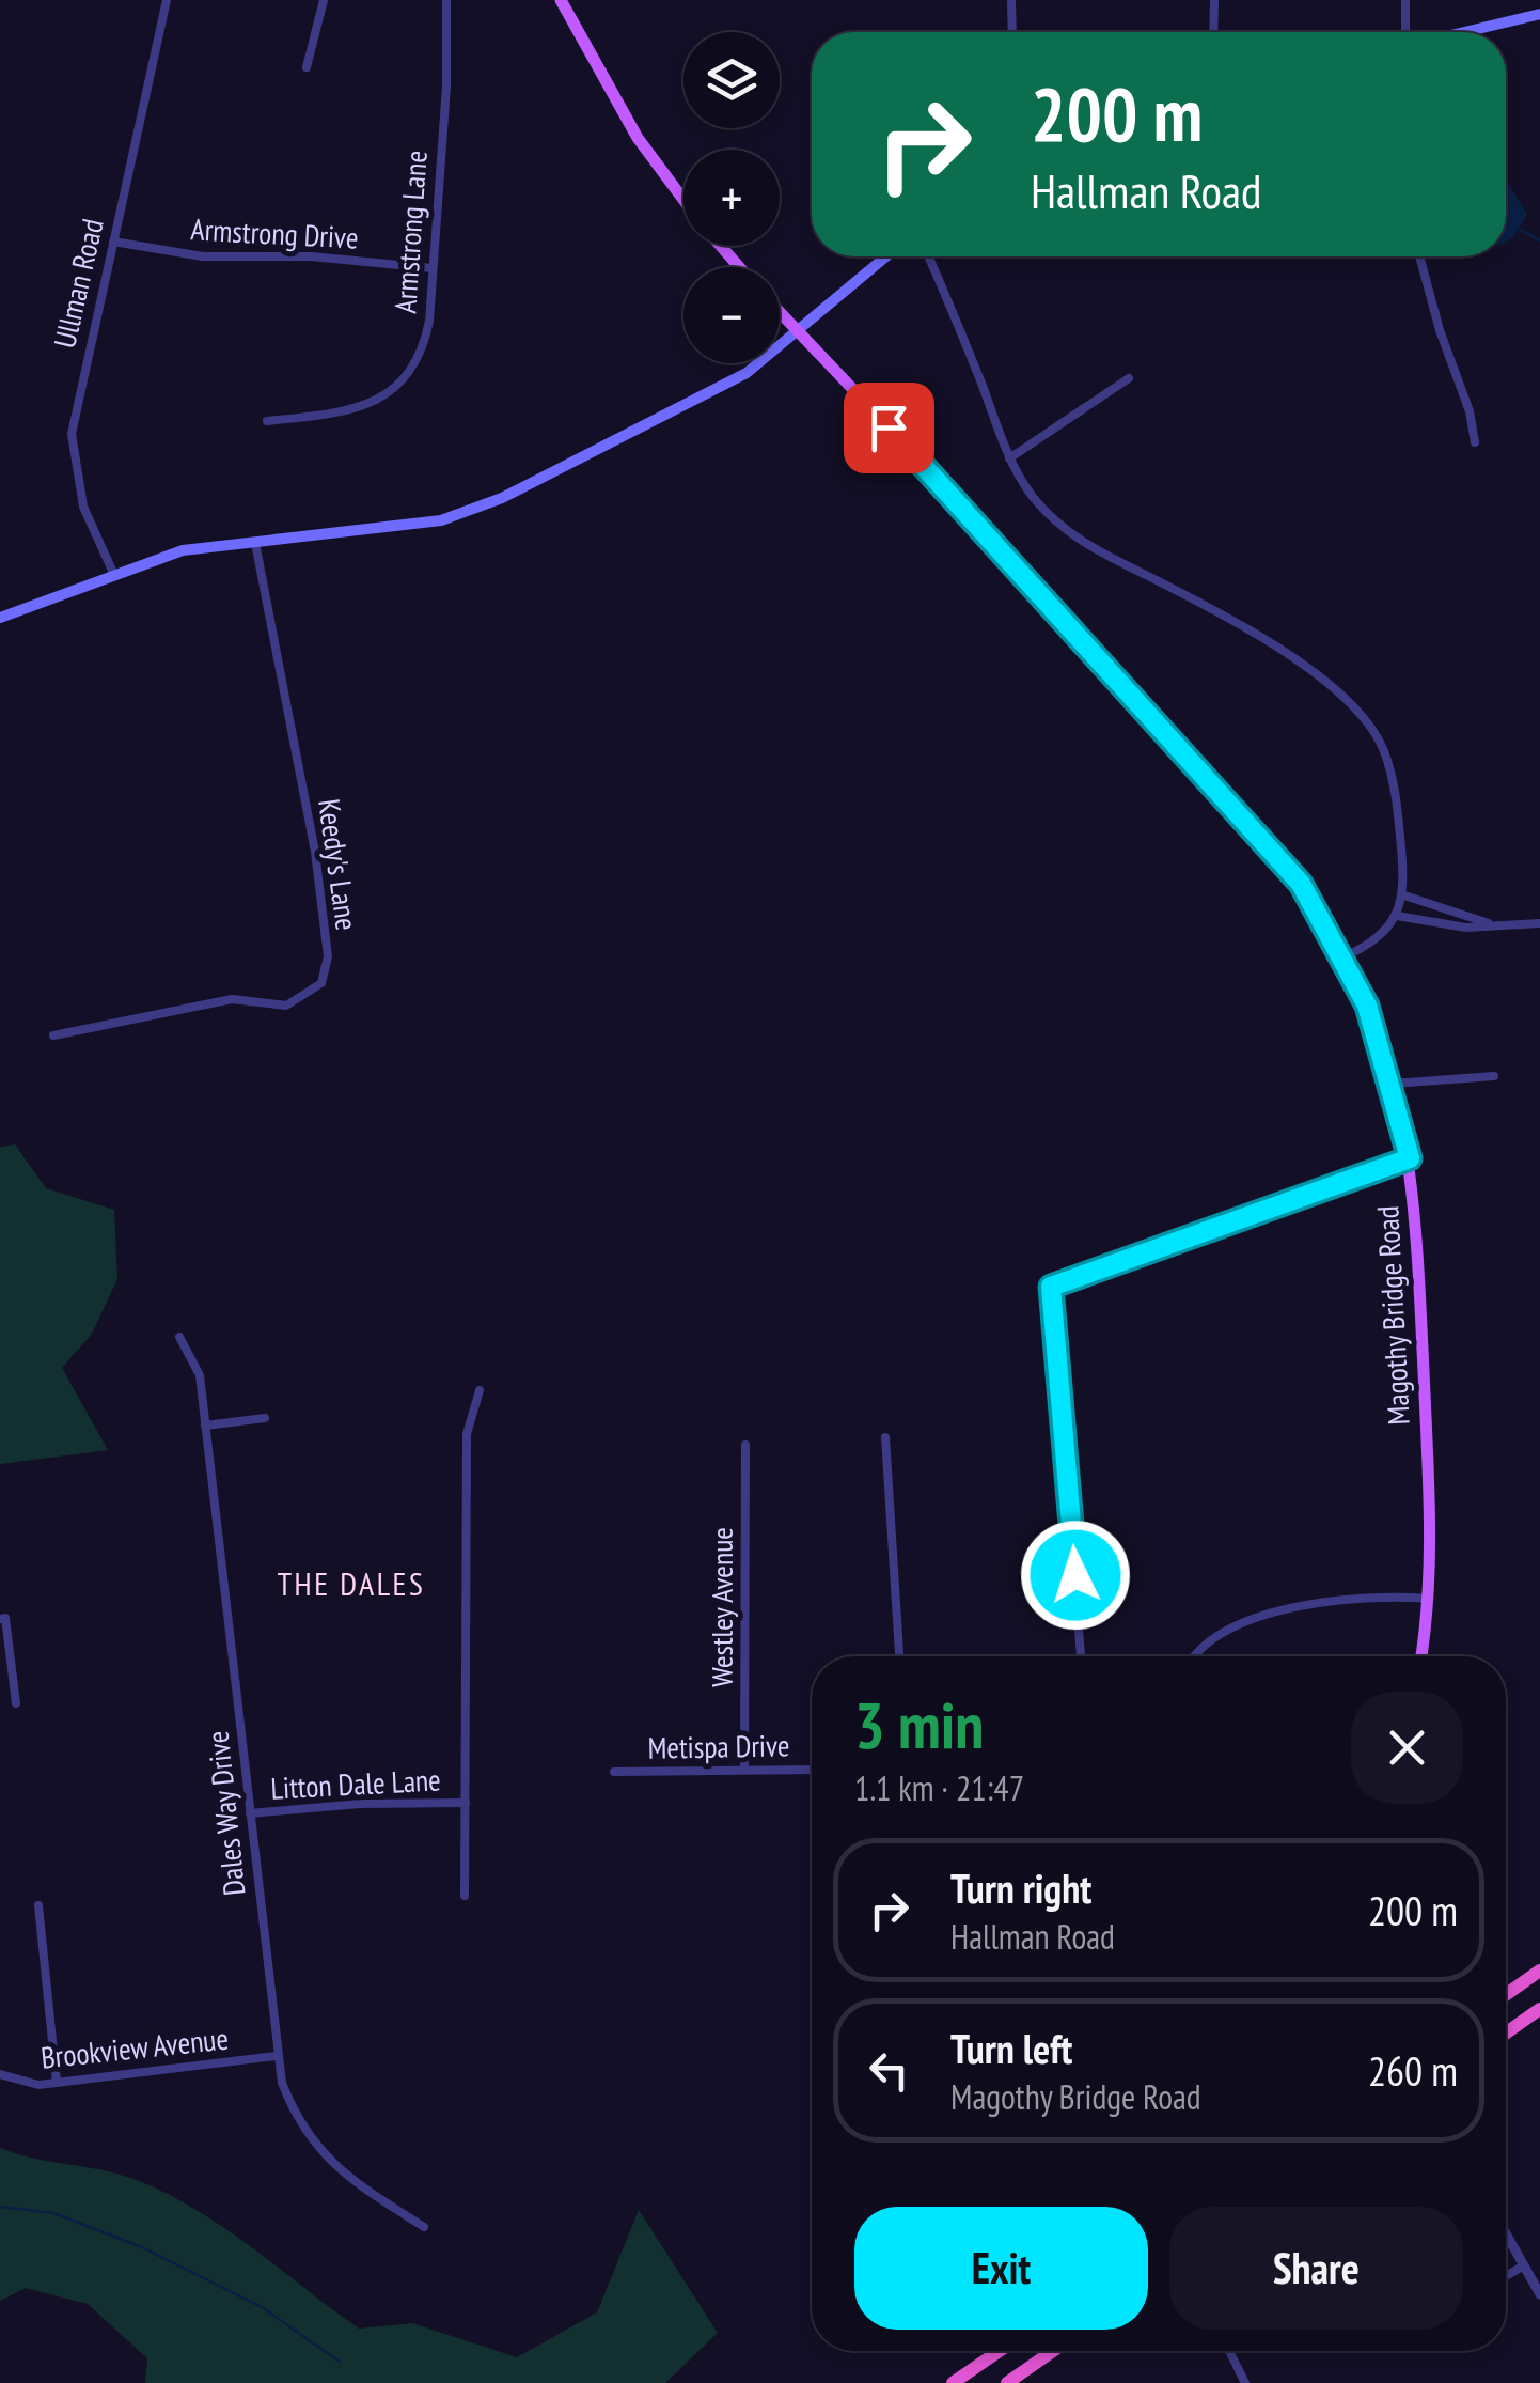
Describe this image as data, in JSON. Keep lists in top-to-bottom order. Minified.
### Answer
{"streets":{"main road":["Magothy Bridge Road"],"street":["Armstrong Lane","Armstrong Drive","Ullman Road","Keedy's Lane","Westley Avenue","Metispa Drive","Litton Dale Lane","Dales Way Drive","Brookview Avenue"]},"crossings":[["Armstrong Lane","Armstrong Drive"],["Armstrong Drive","Ullman Road"],["Westley Avenue","Metispa Drive"],["Litton Dale Lane","Dales Way Drive"],["Dales Way Drive","Brookview Avenue"]],"districts":["THE DALES"],"page":{"map_buttons":["+","−"],"turn":["200 m","Hallman Road"],"heading":["3 min","1.1 km · 21:47"],"list":[{"name":"Turn right","note":"Hallman Road","value":"200 m"},{"name":"Turn left","note":"Magothy Bridge Road","value":"260 m"}],"buttons":["Exit","Share"]}}
